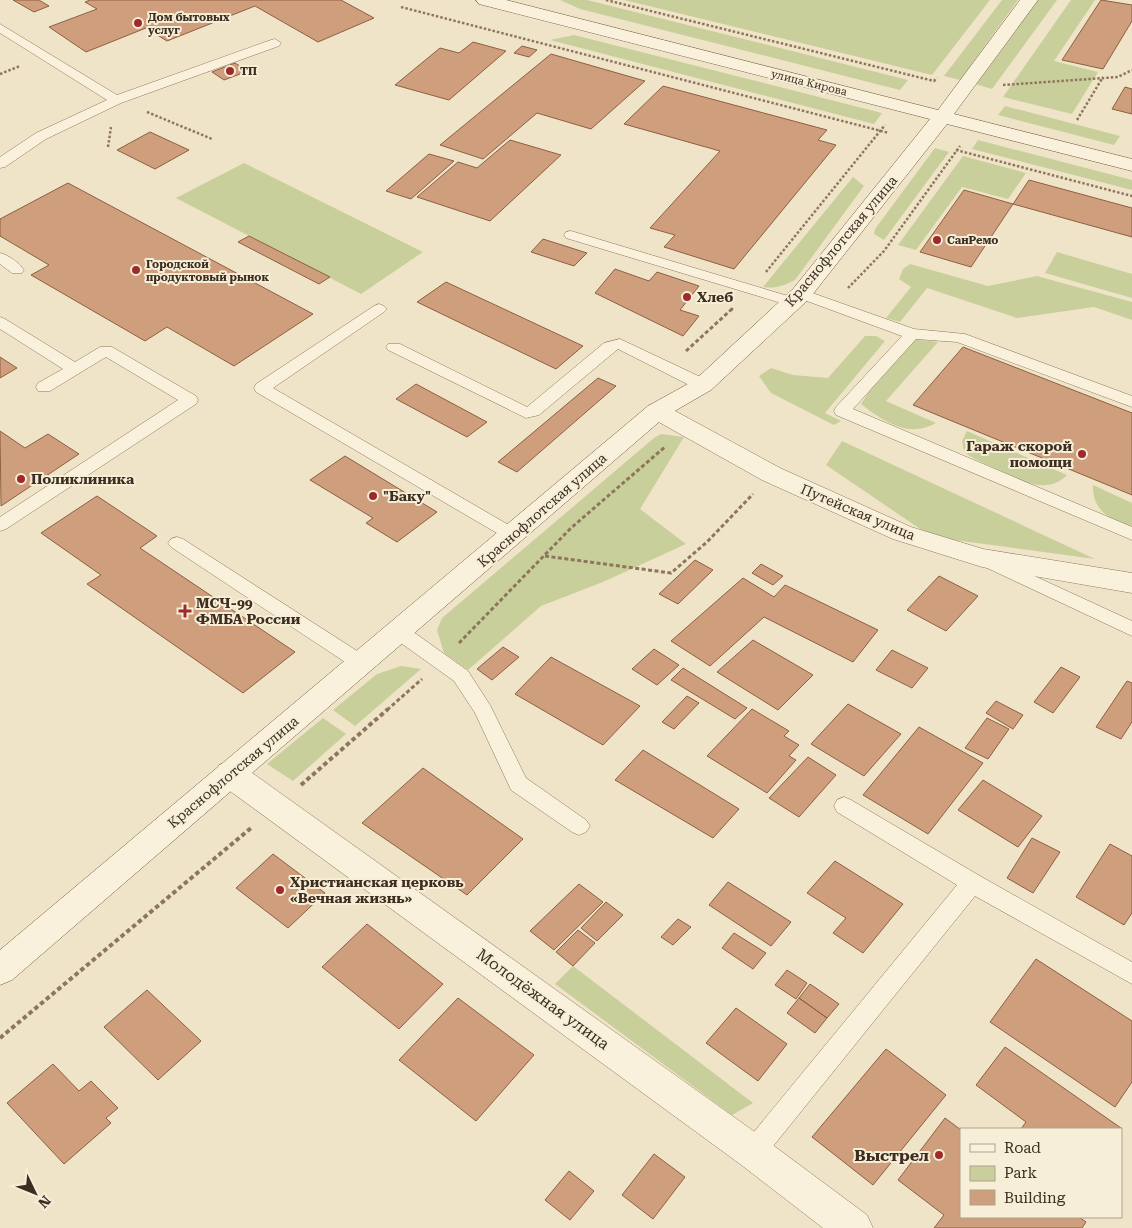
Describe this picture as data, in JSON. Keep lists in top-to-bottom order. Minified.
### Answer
{"streets":{"street":["улица Кирова","Краснофлотская улица","Путейская улица","Молодёжная улица"]},"crossings":[["улица Кирова","Краснофлотская улица"],["Краснофлотская улица","Путейская улица"],["Краснофлотская улица","Молодёжная улица"]],"places":{"other":["Дом бытовых услуг","ТП","СанРемо","Городской продуктовый рынок","Хлеб","Гараж скорой помощи","Поликлиника","\"Баку\"","Христианская церковь «Вечная жизнь»","Выстрел"],"health":["МСЧ-99 ФМБА России"]},"legend":["Road","Park","Building"],"north":"bottom right"}
